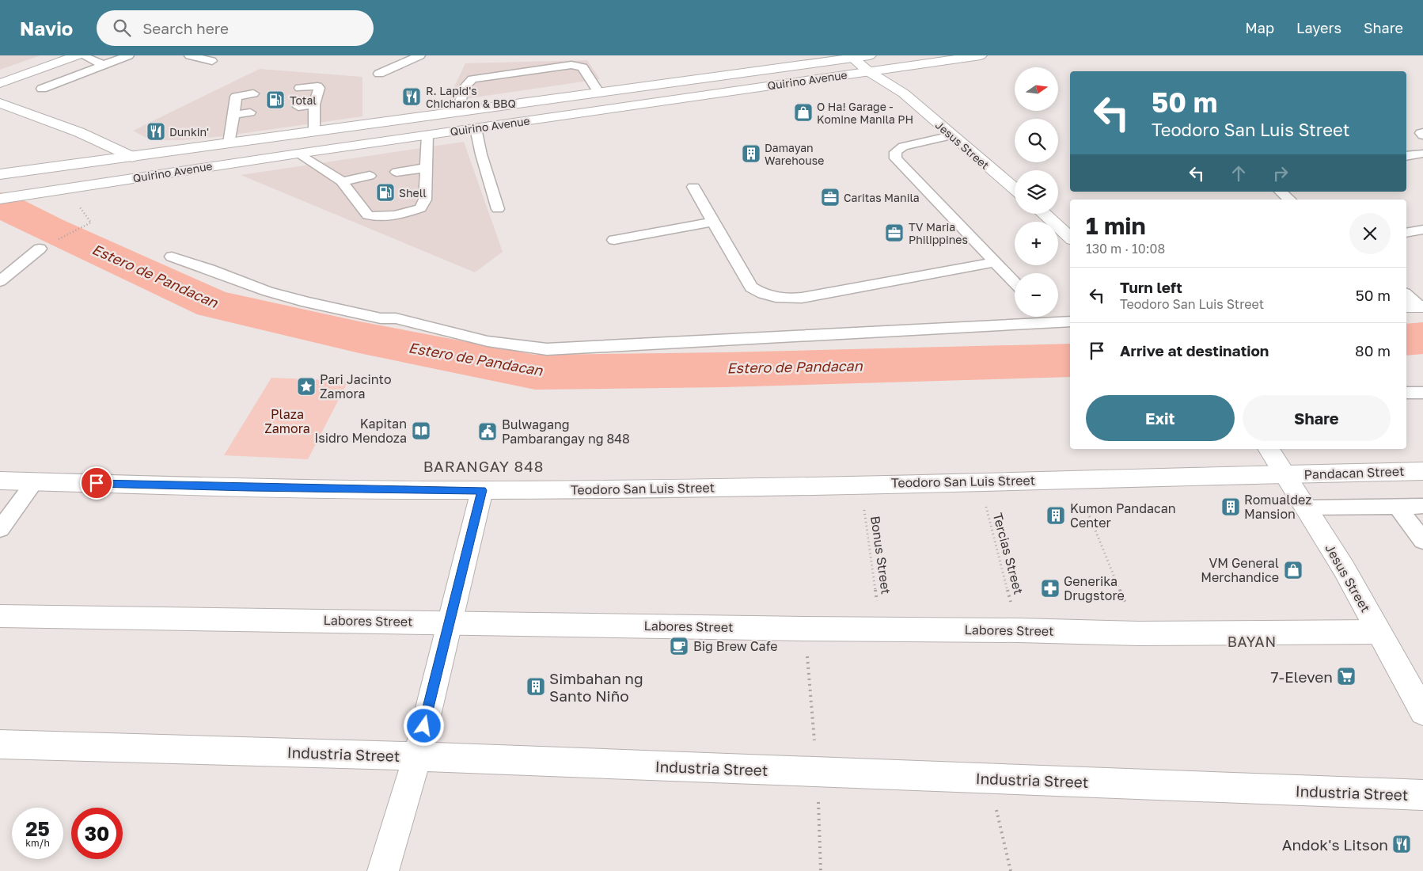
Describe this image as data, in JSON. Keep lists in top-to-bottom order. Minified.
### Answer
{"streets":{"street":["Quirino Avenue","Jesus Street","Pandacan Street","Teodoro San Luis Street","Labores Street","Industria Street"],"path":["Tercias Street","Bonus Street"]},"crossings":[["Quirino Avenue","Jesus Street"],["Jesus Street","Pandacan Street"],["Jesus Street","Teodoro San Luis Street"],["Jesus Street","Labores Street"],["Pandacan Street","Teodoro San Luis Street"],["Teodoro San Luis Street","Tercias Street"],["Teodoro San Luis Street","Bonus Street"],["Tercias Street","Labores Street"],["Bonus Street","Labores Street"]],"districts":["BARANGAY 848","BAYAN"],"water":["Estero de Pandacan"],"parks":["Plaza Zamora"],"places":{"restaurant":["R. Lapid's Chicharon & BBQ","Dunkin'","Andok's Litson"],"fuel station":["Total","Shell"],"shop":["O Ha! Garage - Komine Manila PH","VM General Merchandice"],"building":["Damayan Warehouse","Romualdez Mansion","Kumon Pandacan Center","Simbahan ng Santo Niño"],"office":["Caritas Manila","TV Maria Philippines"],"place":["Pari Jacinto Zamora"],"library":["Kapitan Isidro Mendoza"],"public building":["Bulwagang Pambarangay ng 848"],"pharmacy":["Generika Drugstore"],"cafe":["Big Brew Cafe"],"supermarket":["7-Eleven"]},"north":"right","page":{"header":"Navio","search":"Search here","nav":["Map","Layers","Share"],"map_buttons":["+","−"],"turn":["50 m","Teodoro San Luis Street"],"heading":["1 min","130 m · 10:08"],"list":[{"name":"Turn left","note":"Teodoro San Luis Street","value":"50 m"},{"name":"Arrive at destination","value":"80 m"}],"buttons":["Exit","Share"],"speed":"25 km/h","limit":"30"}}
